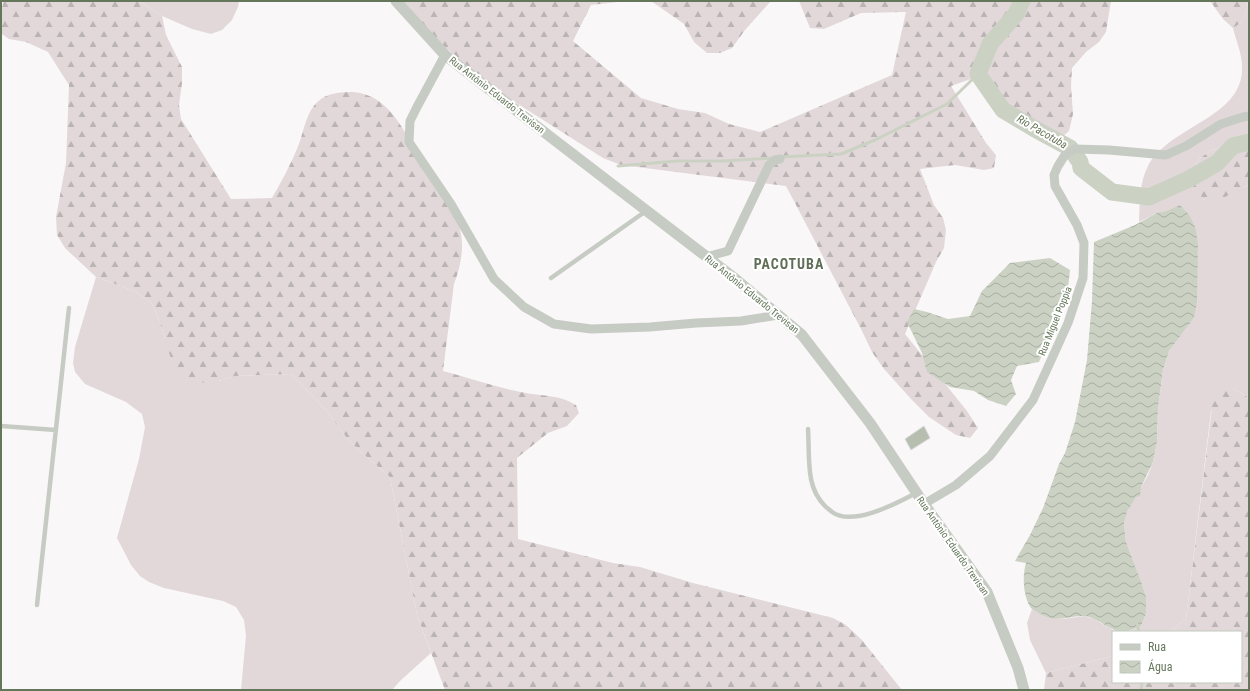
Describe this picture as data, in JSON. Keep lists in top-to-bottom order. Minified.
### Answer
{"streets":{"street":["Rua Antônio Eduardo Trevisan","Rua Miguel Poppia"]},"crossings":[["Rua Antônio Eduardo Trevisan","Rua Miguel Poppia"]],"districts":["PACOTUBA"],"water":["Rio Pacotuba"],"legend":["Rua","Água"]}
